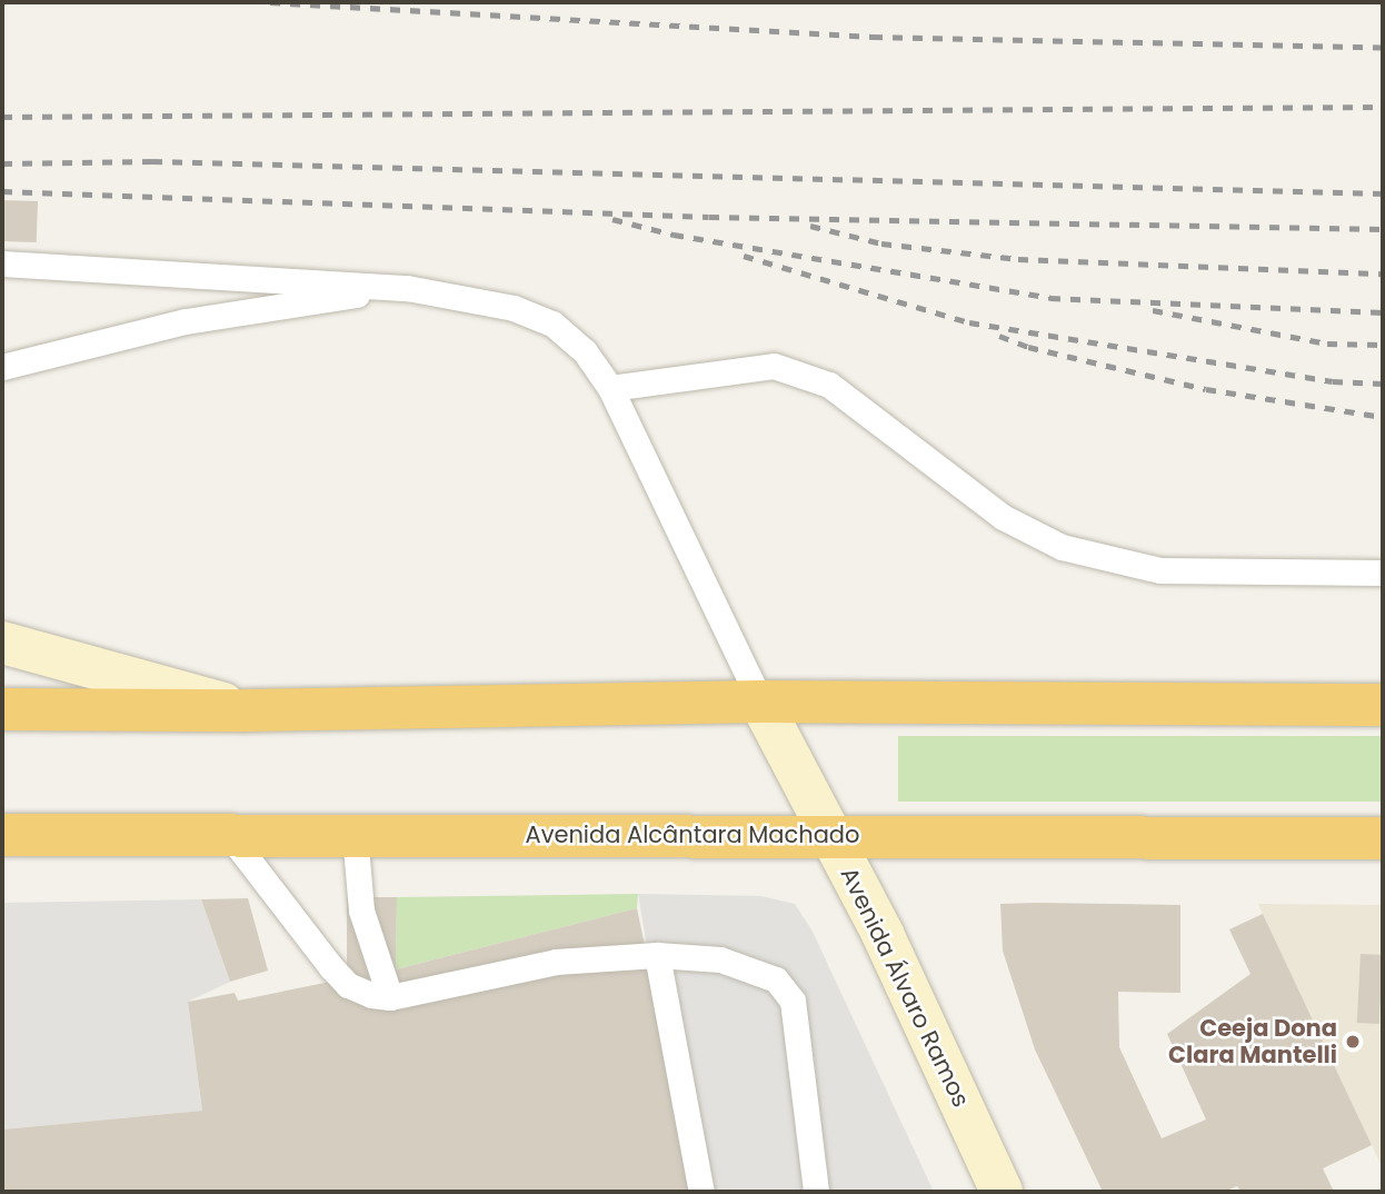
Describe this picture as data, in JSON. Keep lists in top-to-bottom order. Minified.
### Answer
{"streets":{"highway":["Avenida Alcântara Machado"],"main road":["Avenida Álvaro Ramos"]},"crossings":[["Avenida Alcântara Machado","Avenida Álvaro Ramos"]],"places":["Ceeja Dona Clara Mantelli"]}
